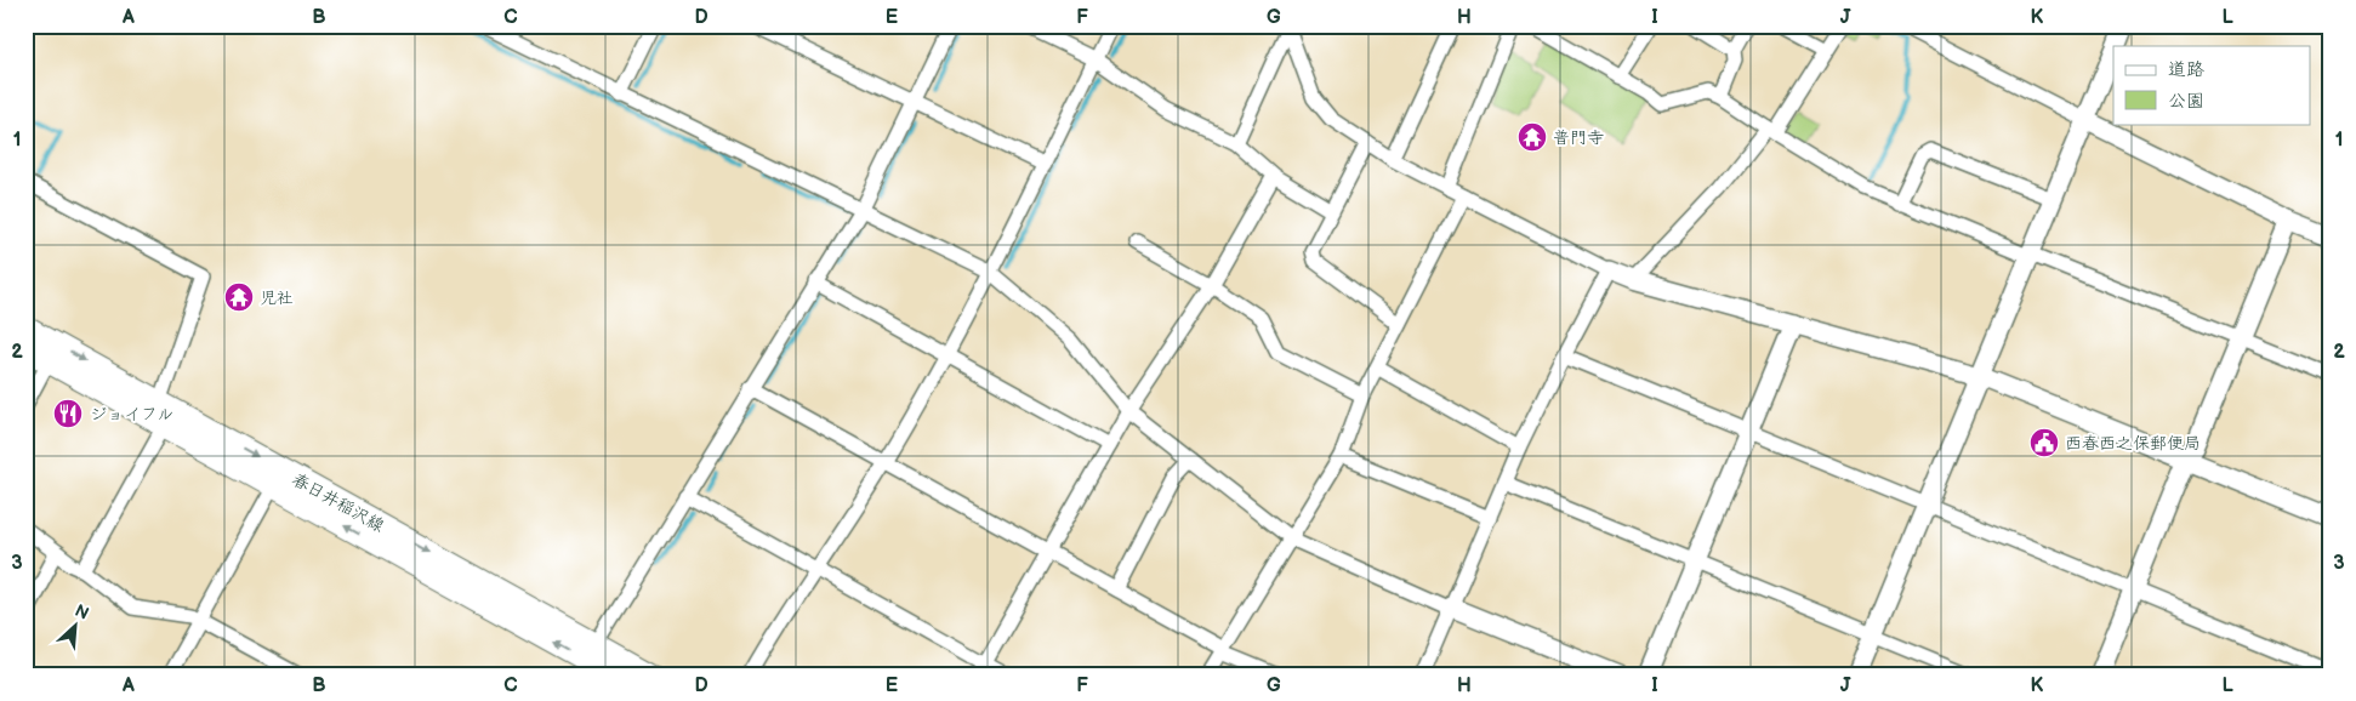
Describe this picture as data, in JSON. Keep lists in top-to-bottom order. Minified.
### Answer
{"streets":{"main road":["春日井稲沢線"]},"places":{"temple":["普門寺","児社"],"restaurant":["ジョイフル"],"public building":["西春西之保郵便局"]},"legend":["道路","公園"],"north":"top right","grid":{"columns":["A","B","C","D","E","F","G","H","I","J","K","L"],"rows":["1","2","3"]}}
